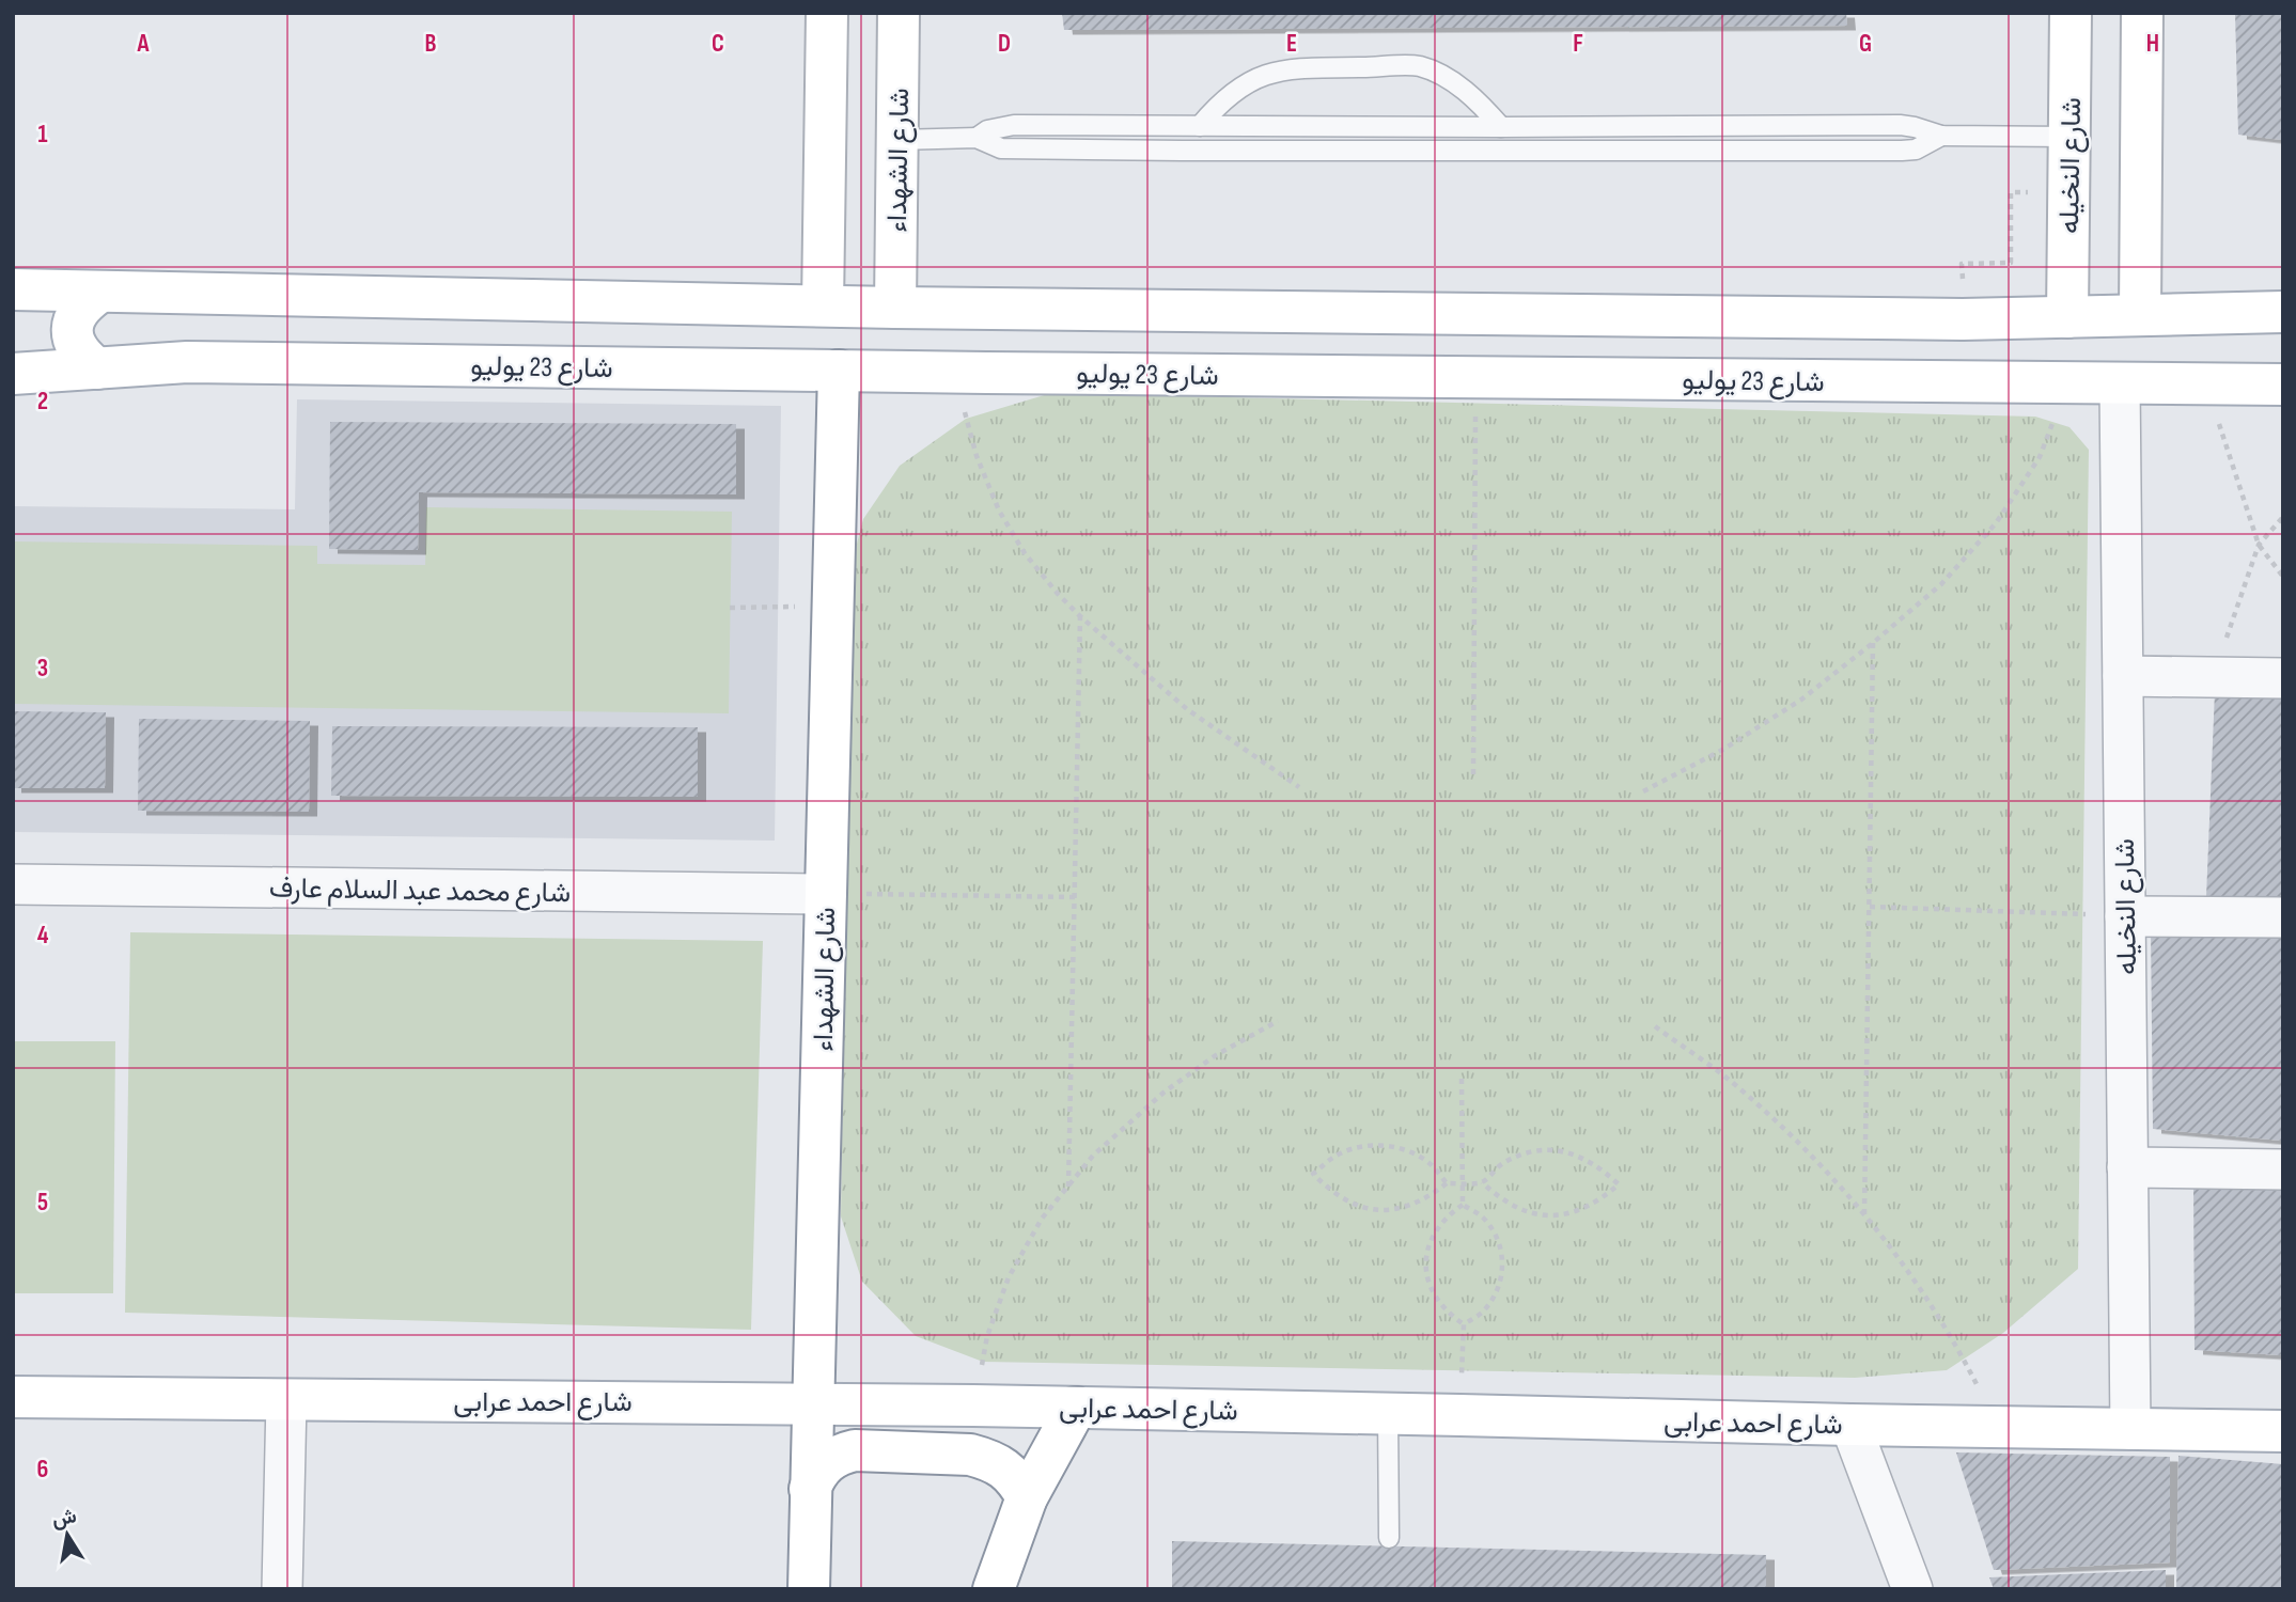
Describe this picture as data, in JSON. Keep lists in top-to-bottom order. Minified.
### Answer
{"streets":{"main road":["شارع الشهداء","شارع النخيله","شارع 23 يوليو","شارع احمد عرابى"],"street":["شارع محمد عبد السلام عارف"]},"crossings":[["شارع الشهداء","شارع 23 يوليو"],["شارع الشهداء","شارع محمد عبد السلام عارف"],["شارع الشهداء","شارع احمد عرابى"],["شارع النخيله","شارع 23 يوليو"],["شارع النخيله","شارع احمد عرابى"]],"north":"top","grid":{"columns":["A","B","C","D","E","F","G","H"],"rows":["1","2","3","4","5","6"]}}
